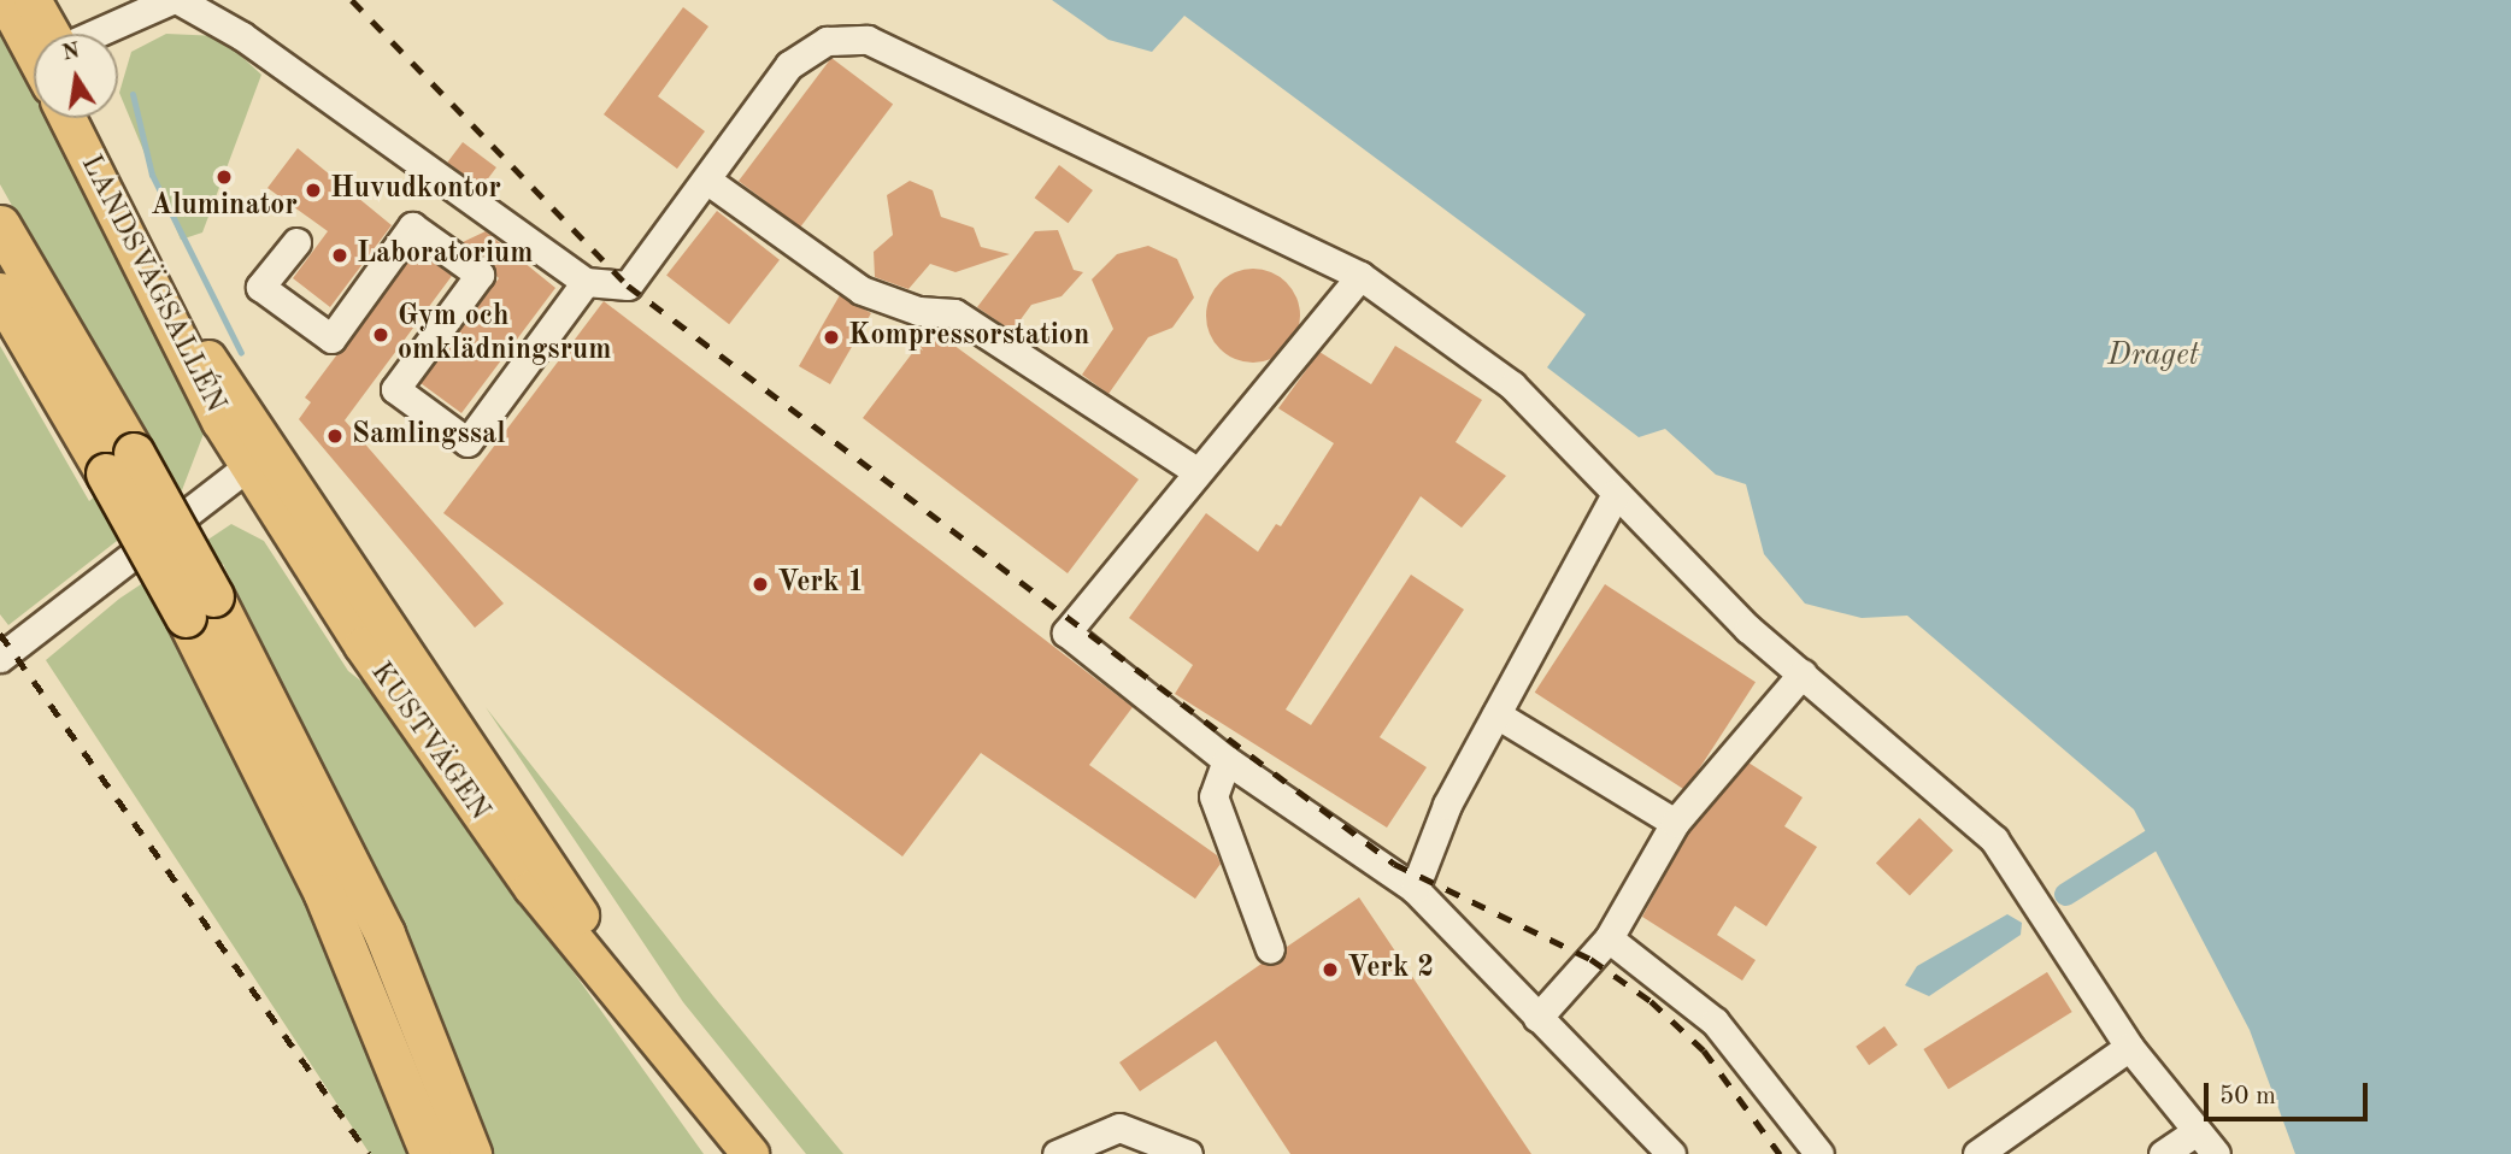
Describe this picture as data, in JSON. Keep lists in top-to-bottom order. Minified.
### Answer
{"streets":{"main road":["LANDSVÄGSALLÉN","KUSTVÄGEN"]},"crossings":[["LANDSVÄGSALLÉN","KUSTVÄGEN"]],"water":["Draget"],"places":["Aluminator","Huvudkontor","Laboratorium","Gym och omklädningsrum","Kompressorstation","Samlingssal","Verk 1","Verk 2"],"scale_bar":"50 m","north":"top"}
